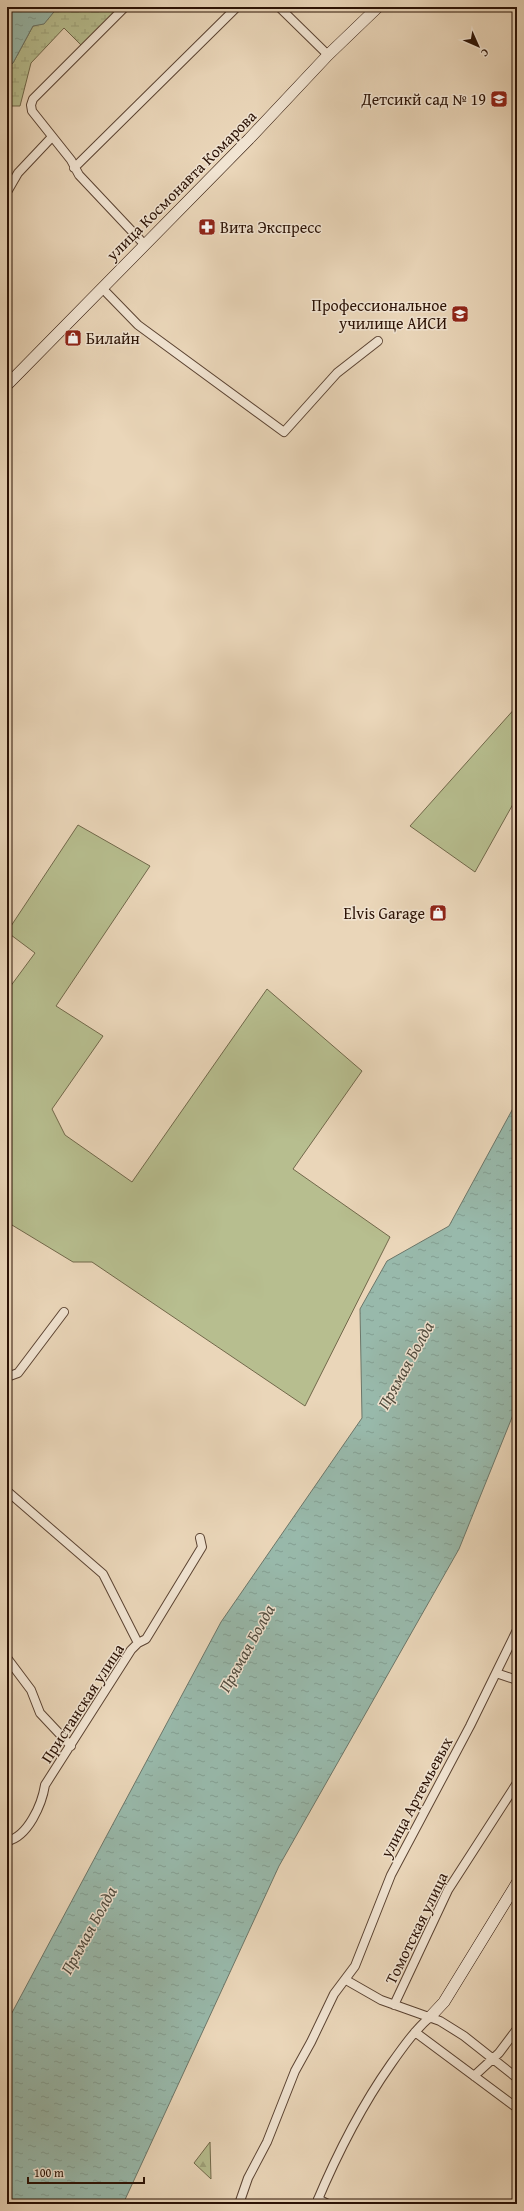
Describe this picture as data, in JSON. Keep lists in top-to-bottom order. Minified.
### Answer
{"streets":{"main road":["улица Космонавта Комарова"],"street":["Пристанская улица","улица Артемьевых","Томотская улица"]},"water":["Прямая Болда"],"places":{"school or university":["Детсикй сад № 19","Профессиональное училище АИСИ"],"pharmacy":["Вита Экспресс"],"shop":["Билайн","Elvis Garage"]},"scale_bar":"100 m","north":"bottom right"}
